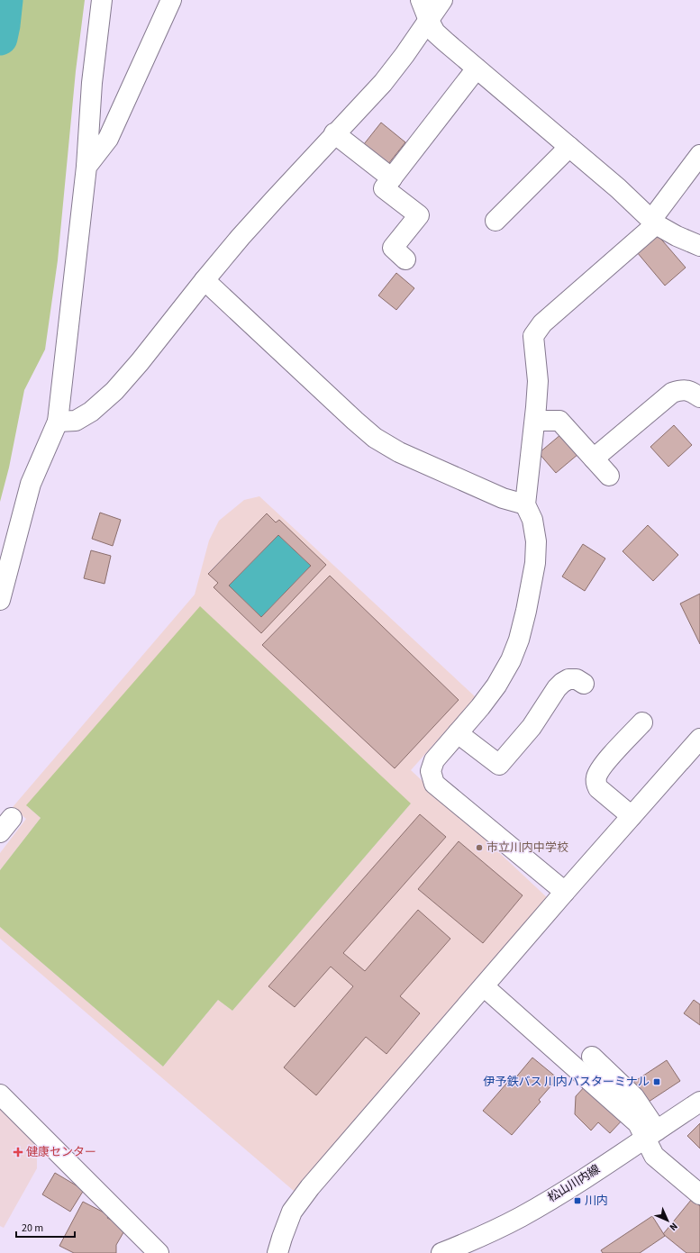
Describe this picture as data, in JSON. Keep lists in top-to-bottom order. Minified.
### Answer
{"streets":{"street":["松山川内線"]},"places":{"other":["市立川内中学校"],"transit":["伊予鉄バス 川内バスターミナル","川内"],"health":["健康センター"]},"scale_bar":"20 m","north":"bottom right"}
